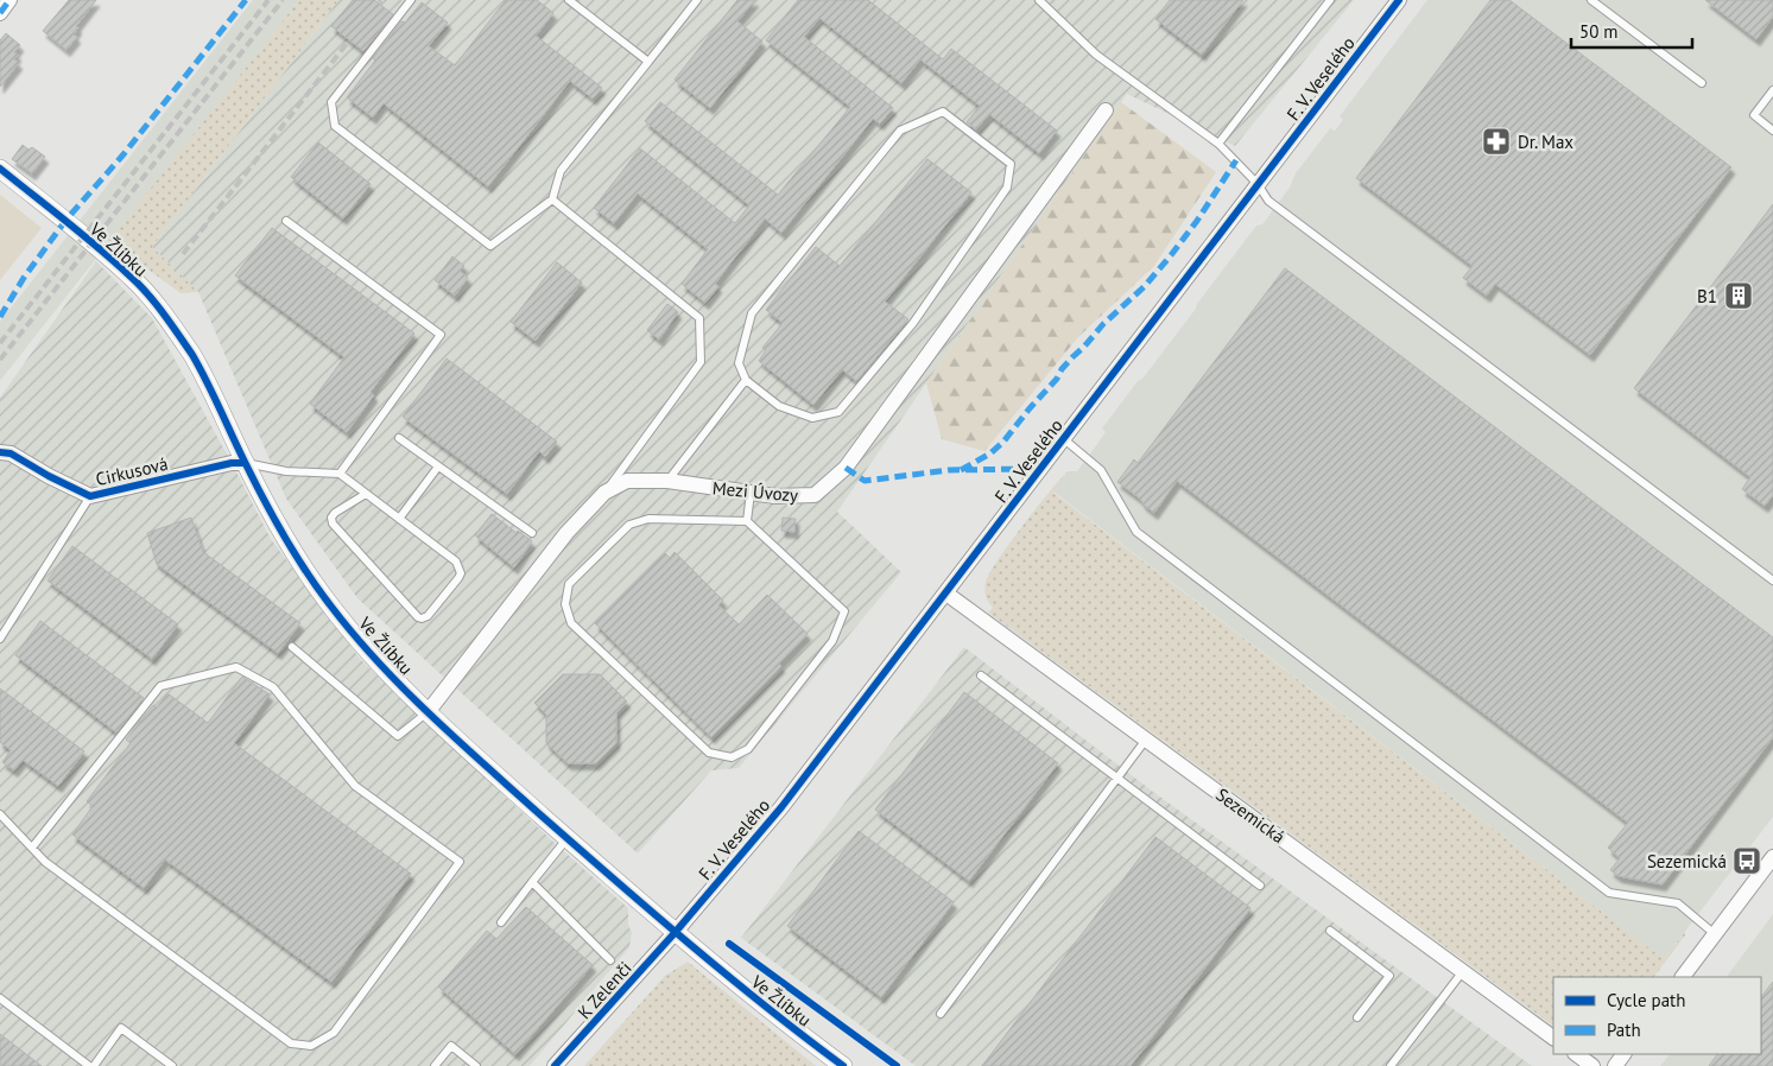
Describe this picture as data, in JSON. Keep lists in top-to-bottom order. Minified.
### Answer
{"streets":{"street":["F. V. Veselého","Ve Žlíbku","Cirkusová","Mezi Úvozy","Sezemická","K Zelenči"]},"crossings":[["F. V. Veselého","Ve Žlíbku"],["F. V. Veselého","Sezemická"],["F. V. Veselého","K Zelenči"],["Ve Žlíbku","Cirkusová"],["Ve Žlíbku","Mezi Úvozy"],["Ve Žlíbku","K Zelenči"]],"places":{"pharmacy":["Dr. Max"],"building":["B1"],"bus stop":["Sezemická"]},"legend":["Cycle path","Path"],"scale_bar":"50 m"}
